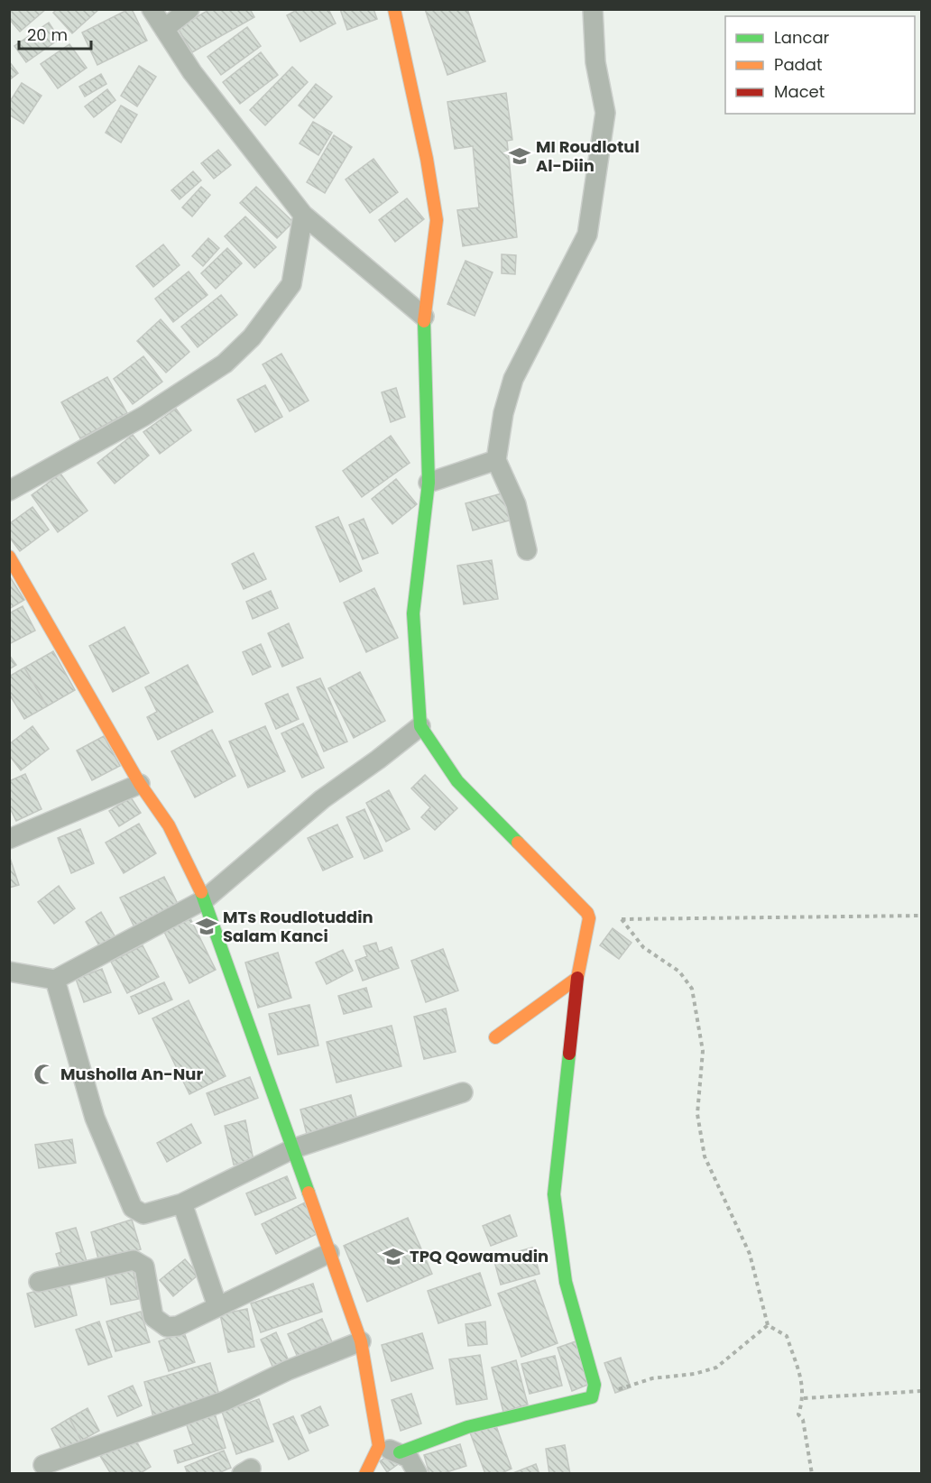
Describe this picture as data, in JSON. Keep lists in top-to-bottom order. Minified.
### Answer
{"places":{"school or university":["MI Roudlotul Al-Diin","MTs Roudlotuddin Salam Kanci","TPQ Qowamudin"],"mosque":["Musholla An-Nur"]},"legend":["Lancar","Padat","Macet"],"scale_bar":"20 m"}
